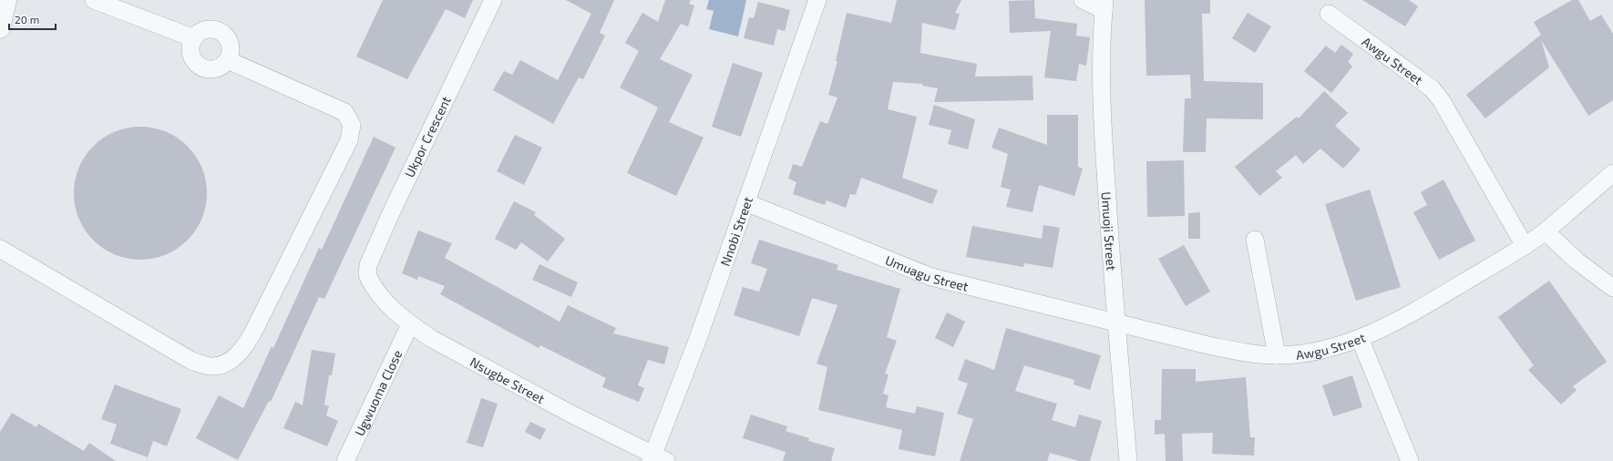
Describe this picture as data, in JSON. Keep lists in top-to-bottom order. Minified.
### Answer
{"streets":{"street":["Awgu Street","Ukpor Crescent","Umuoji Street","Nnobi Street","Umuagu Street","Nsugbe Street","Ugwuoma Close"]},"crossings":[["Awgu Street","Umuoji Street"],["Awgu Street","Umuagu Street"],["Ukpor Crescent","Nsugbe Street"],["Umuoji Street","Umuagu Street"],["Nnobi Street","Umuagu Street"],["Nnobi Street","Nsugbe Street"],["Nsugbe Street","Ugwuoma Close"]],"scale_bar":"20 m"}
